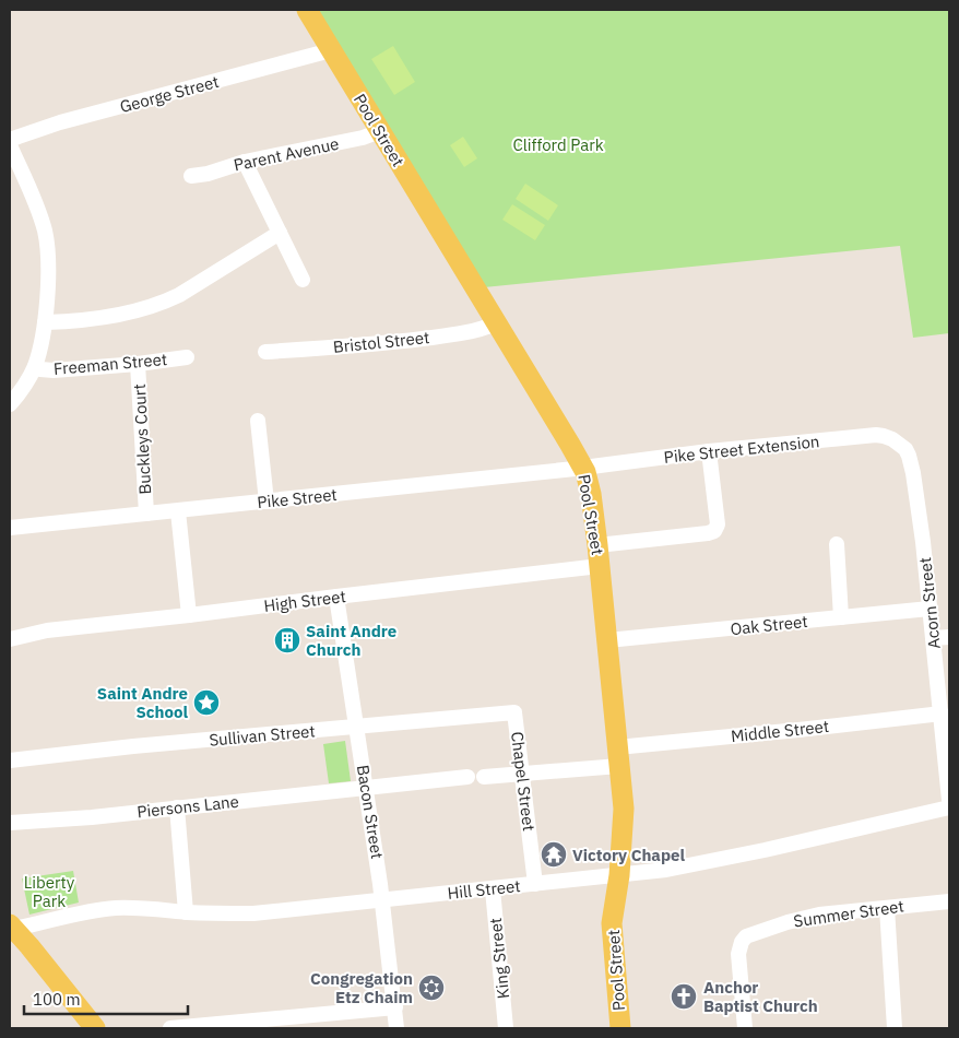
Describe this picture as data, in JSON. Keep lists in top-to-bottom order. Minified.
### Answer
{"streets":{"main road":["Pool Street"],"street":["George Street","Parent Avenue","Bristol Street","Freeman Street","Buckleys Court","Pike Street Extension","Pike Street","High Street","Acorn Street","Oak Street","Middle Street","Sullivan Street","Chapel Street","Piersons Lane","Bacon Street","Hill Street","Summer Street","King Street"]},"crossings":[["George Street","Pool Street"],["Pool Street","Parent Avenue"],["Pool Street","Bristol Street"],["Pool Street","Pike Street Extension"],["Pool Street","Pike Street"],["Pool Street","High Street"],["Pool Street","Oak Street"],["Pool Street","Middle Street"],["Pool Street","Hill Street"],["Freeman Street","Buckleys Court"],["Buckleys Court","Pike Street"],["Pike Street Extension","Pike Street"],["Pike Street Extension","Acorn Street"],["High Street","Bacon Street"],["Acorn Street","Oak Street"],["Acorn Street","Middle Street"],["Middle Street","Chapel Street"],["Sullivan Street","Chapel Street"],["Sullivan Street","Bacon Street"],["Chapel Street","Hill Street"],["Piersons Lane","Bacon Street"],["Bacon Street","Hill Street"],["Hill Street","King Street"]],"parks":["Clifford Park","Liberty Park"],"places":{"building":["Saint Andre Church"],"place":["Saint Andre School"],"temple":["Victory Chapel"],"synagogue":["Congregation Etz Chaim"],"church":["Anchor Baptist Church"]},"scale_bar":"100 m"}
